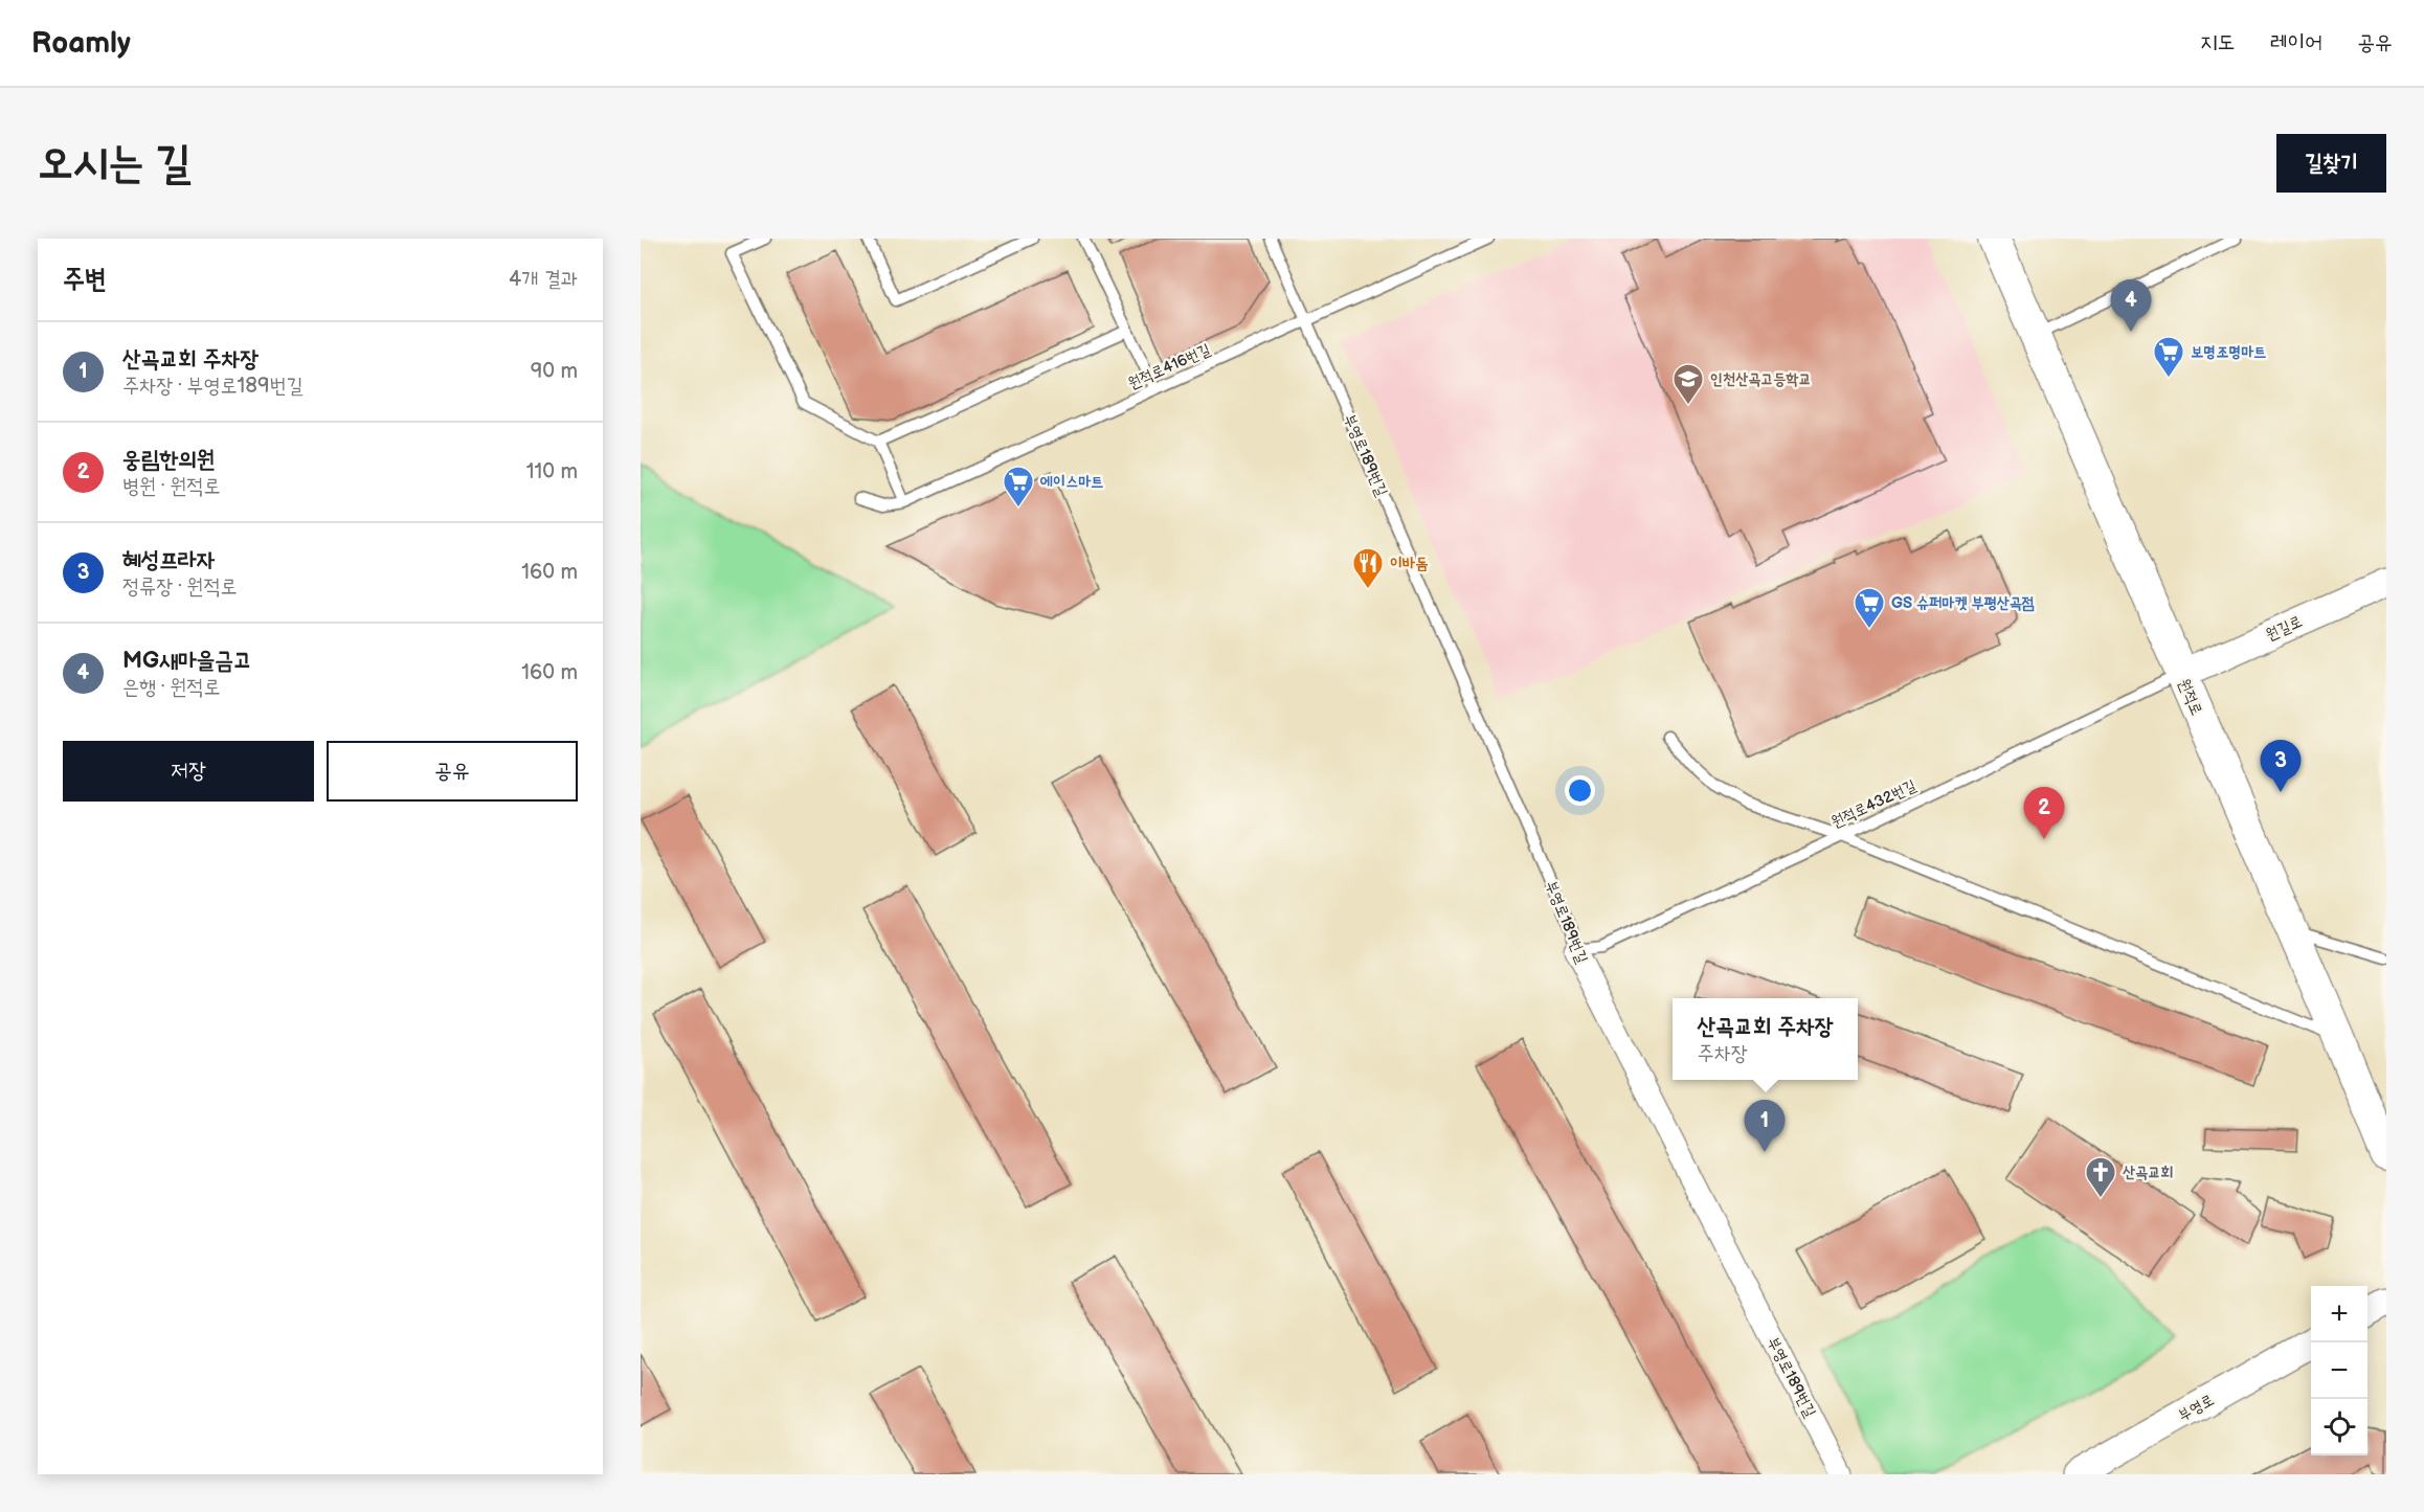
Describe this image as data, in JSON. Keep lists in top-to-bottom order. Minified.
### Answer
{"streets":{"main road":["원적로"],"street":["부영로189번길","원길로","부영로"],"lane":["원적로416번길","원적로432번길"]},"crossings":[["원적로416번길","부영로189번길"],["부영로189번길","원적로432번길"],["원길로","원적로"],["원길로","원적로432번길"],["원적로","원적로432번길"]],"places":{"supermarket":["보명조명마트","에이스마트","GS 슈퍼마켓 부평산곡점"],"school or university":["인천산곡고등학교"],"restaurant":["이바돔"],"church":["산곡교회"]},"page":{"header":"Roamly","nav":["지도","레이어","공유"],"buttons":["길찾기",["저장","공유"]],"title":"오시는 길","heading":["주변","4개 결과"],"pins":["4","3","2","1"],"list":[{"mark":"1","name":"산곡교회 주차장","note":"주차장 · 부영로189번길","value":"90 m"},{"mark":"2","name":"웅림한의원","note":"병원 · 원적로","value":"110 m"},{"mark":"3","name":"혜성프라자","note":"정류장 · 원적로","value":"160 m"},{"mark":"4","name":"MG새마을금고","note":"은행 · 원적로","value":"160 m"}],"popup":["산곡교회 주차장","주차장"],"map_buttons":["+","−"]}}
